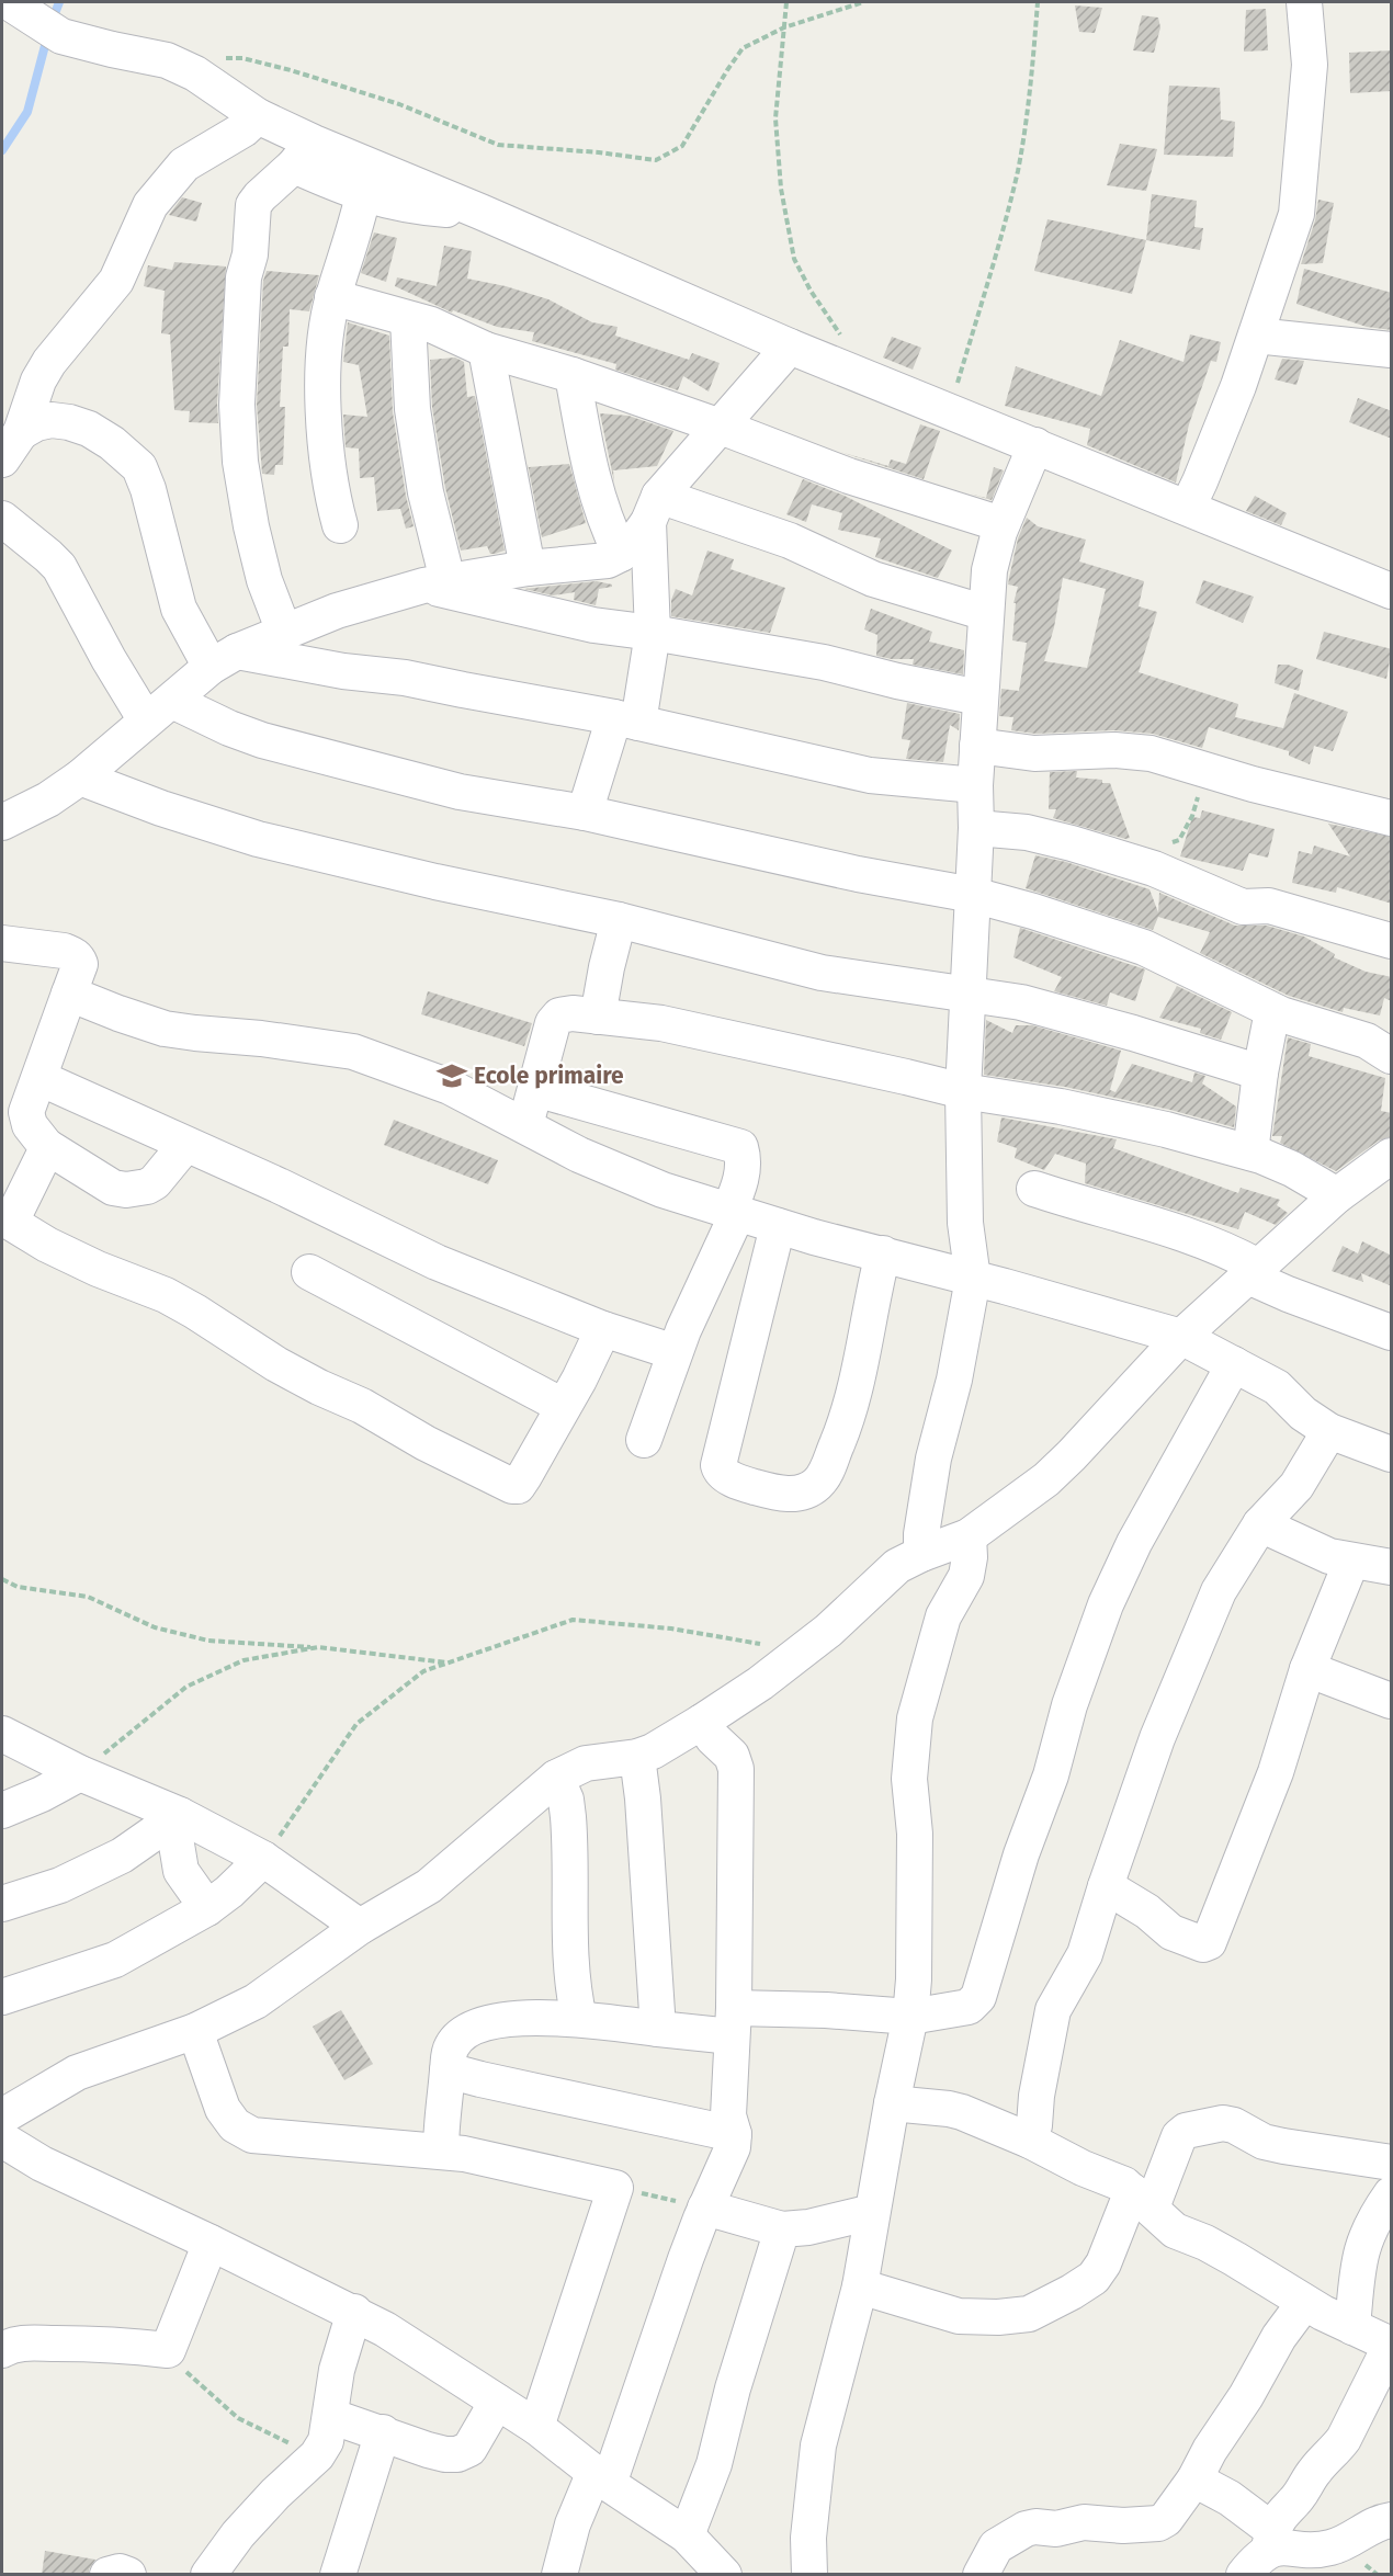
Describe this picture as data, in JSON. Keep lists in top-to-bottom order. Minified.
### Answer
{"places":{"school or university":["Ecole primaire"]}}
